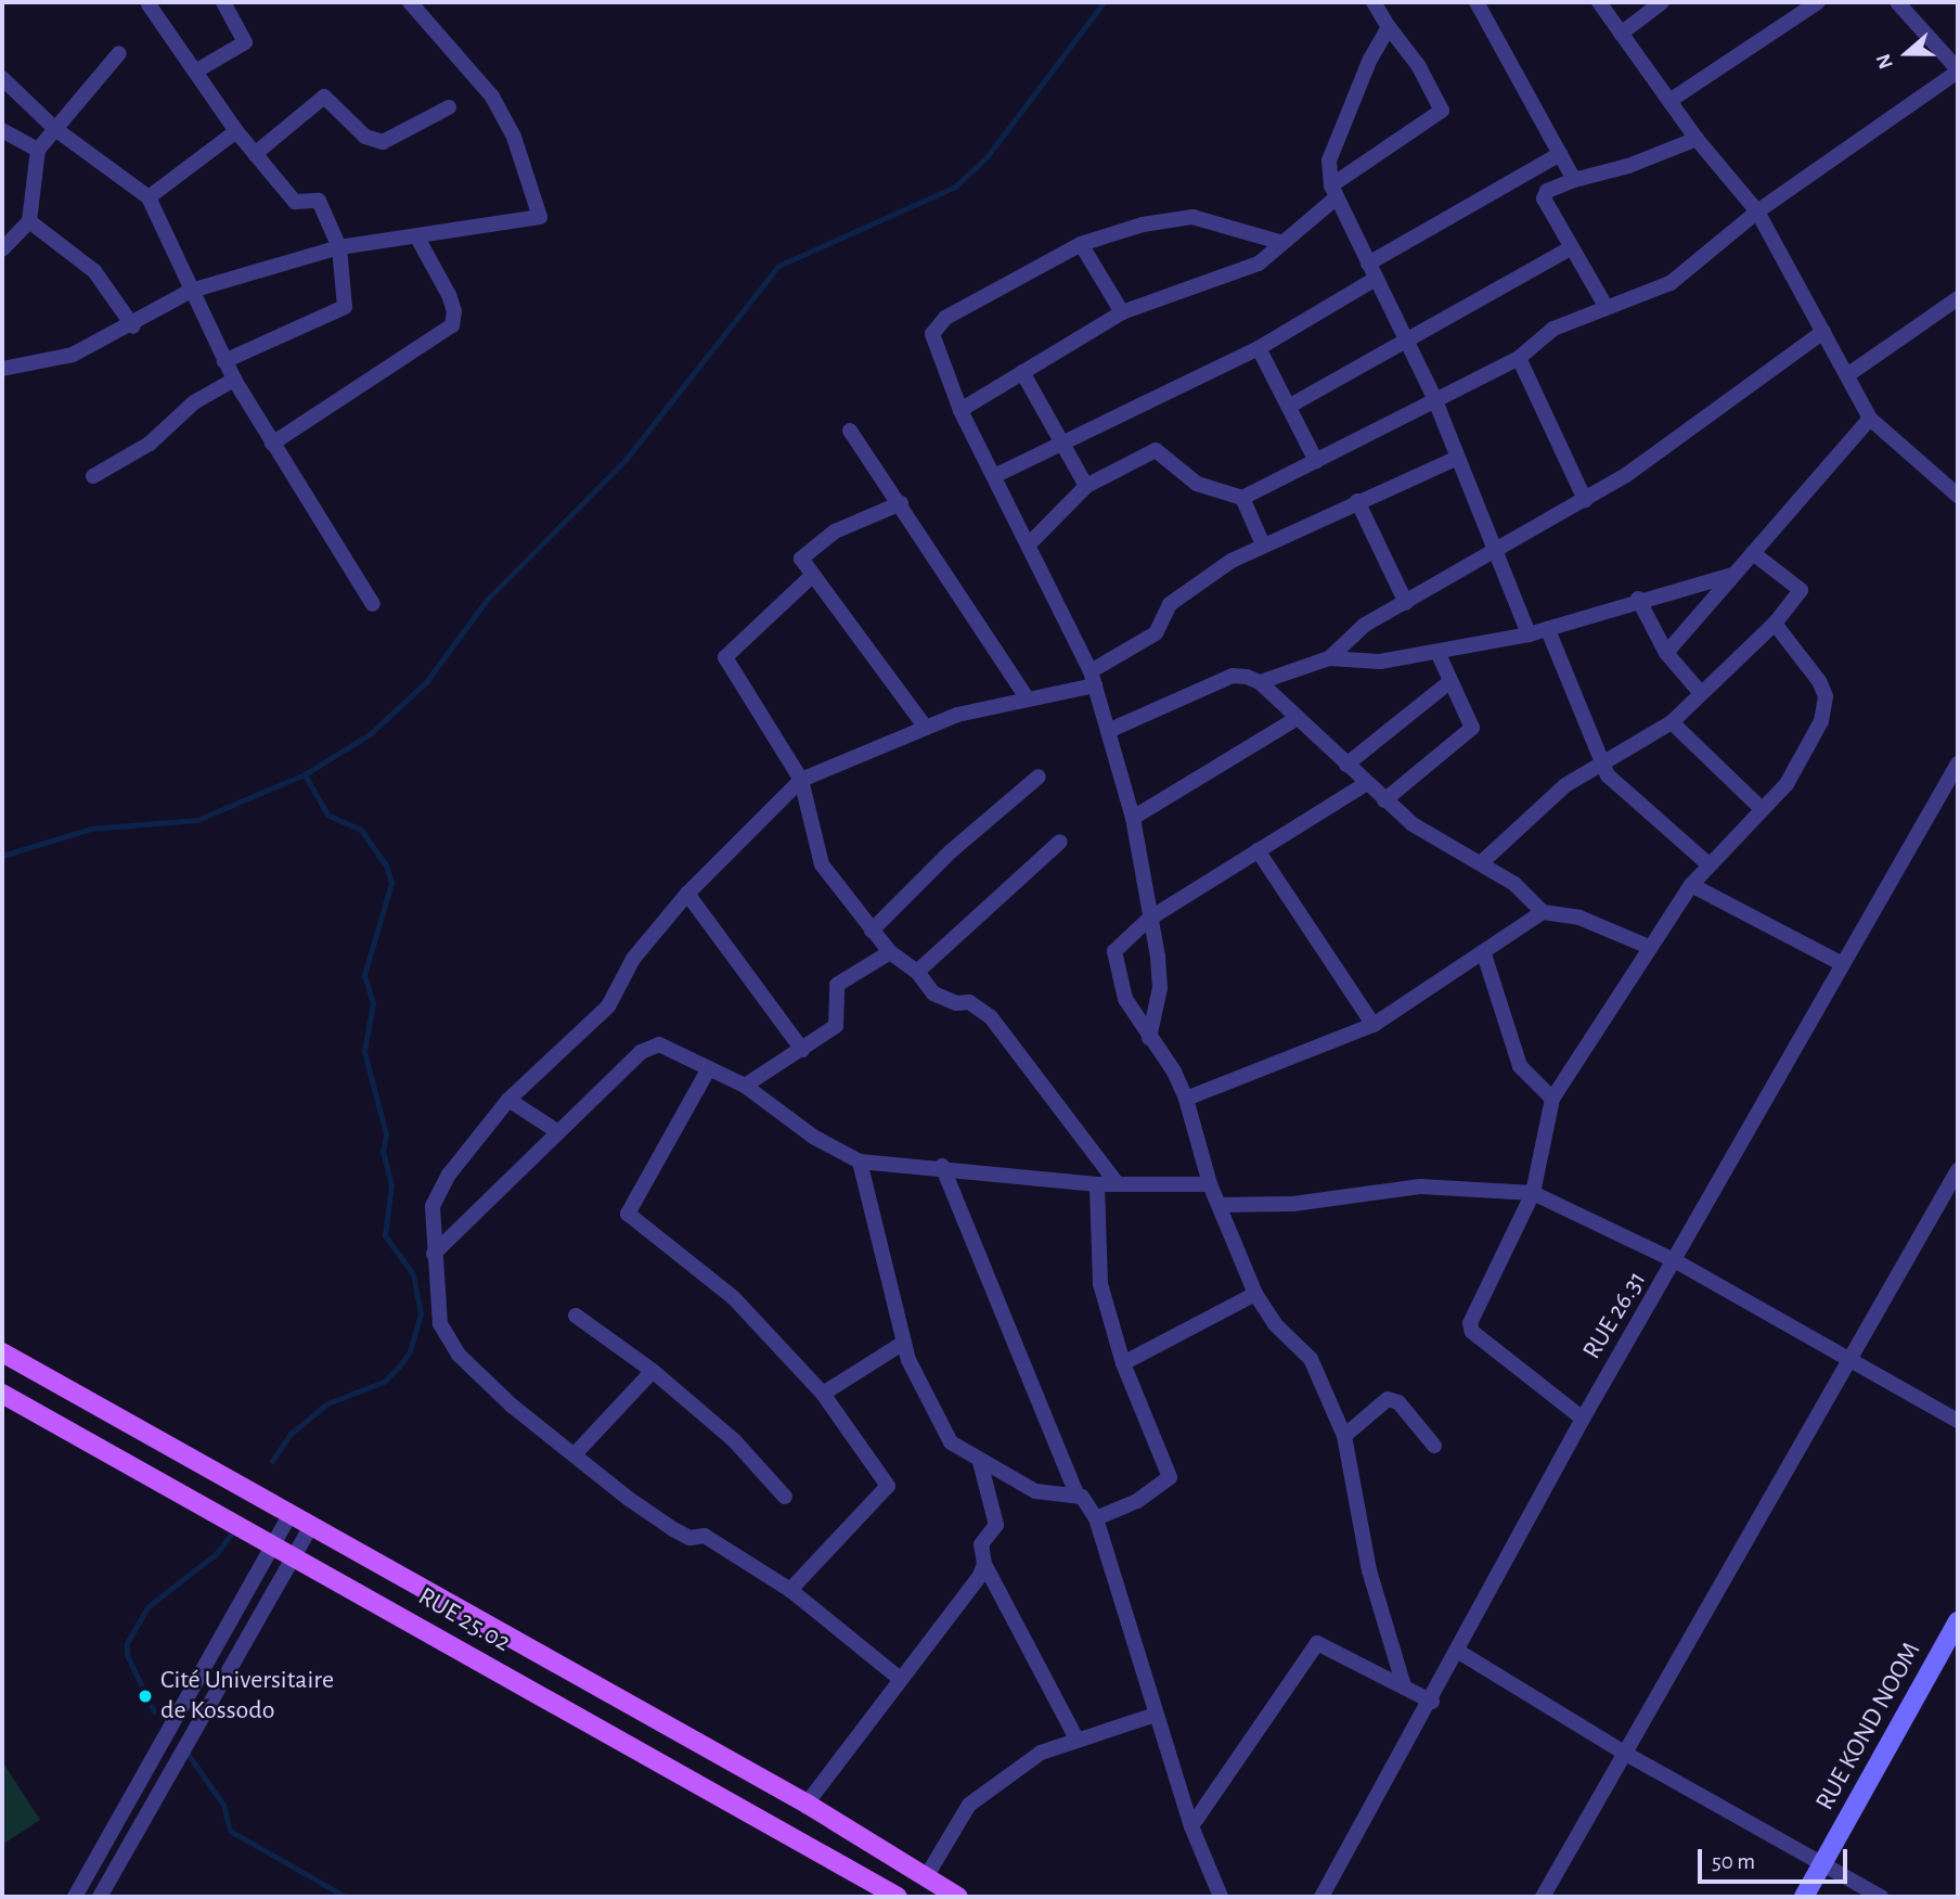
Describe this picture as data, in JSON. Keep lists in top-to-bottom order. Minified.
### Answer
{"streets":{"main road":["RUE 25.02"],"street":["RUE 26.31","RUE KOND NOOM"]},"places":["Cité Universitaire de Kossodo"],"scale_bar":"50 m","north":"left"}
